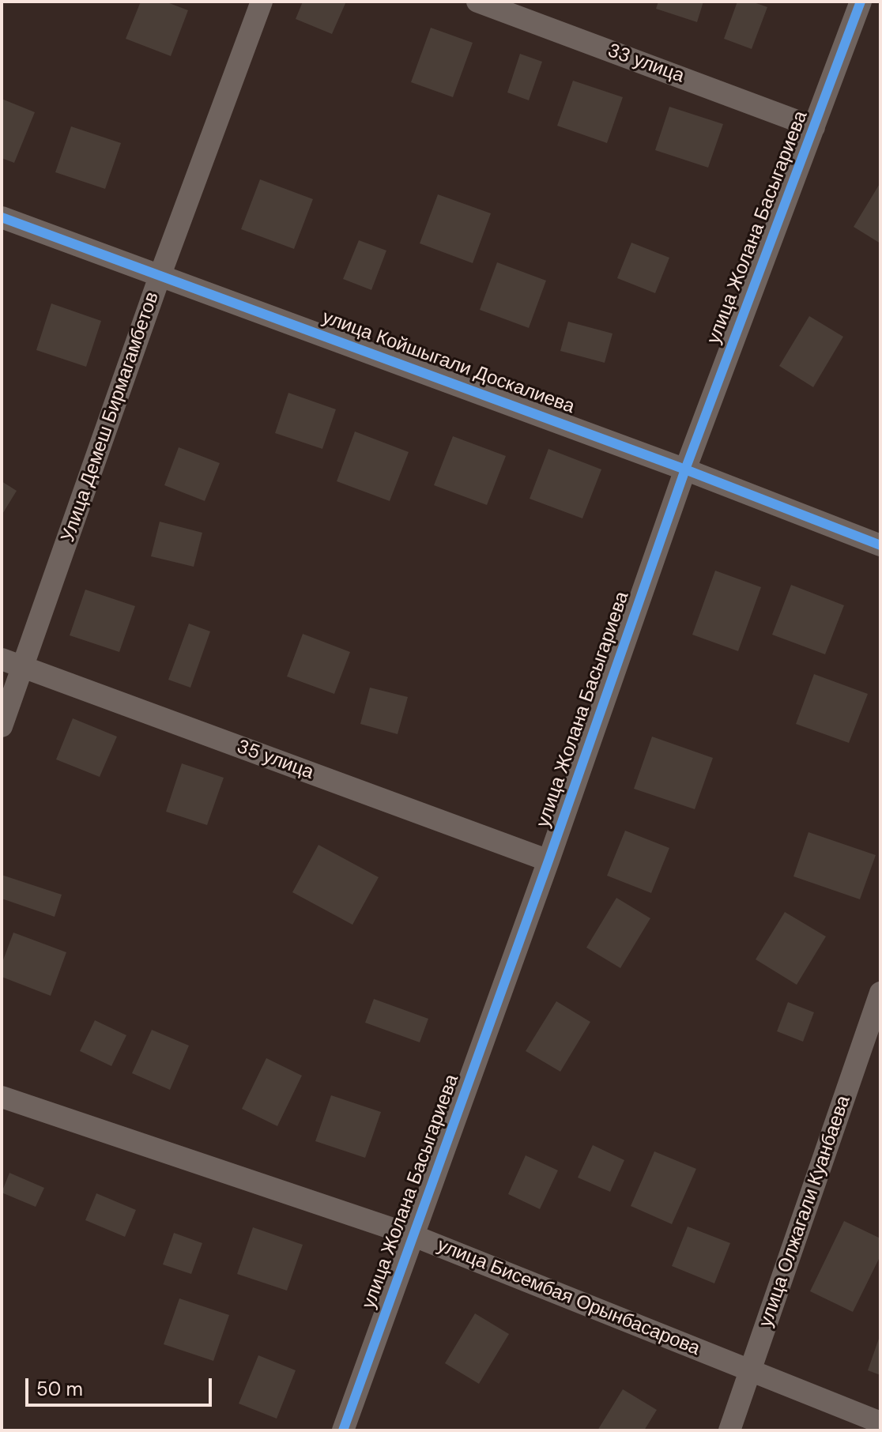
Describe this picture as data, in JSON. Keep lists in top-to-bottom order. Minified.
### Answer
{"streets":{"street":["33 улица","улица Жолана Басыгариева","улица Койшыгали Доскалиева","Улица Демеш Бирмагамбетов","35 улица","улица Олжагали Куанбаева","улица Бисембая Орынбасарова"]},"crossings":[["33 улица","улица Жолана Басыгариева"],["улица Жолана Басыгариева","улица Койшыгали Доскалиева"],["улица Жолана Басыгариева","35 улица"],["улица Жолана Басыгариева","улица Бисембая Орынбасарова"],["улица Койшыгали Доскалиева","Улица Демеш Бирмагамбетов"],["Улица Демеш Бирмагамбетов","35 улица"],["улица Олжагали Куанбаева","улица Бисембая Орынбасарова"]],"scale_bar":"50 m"}
